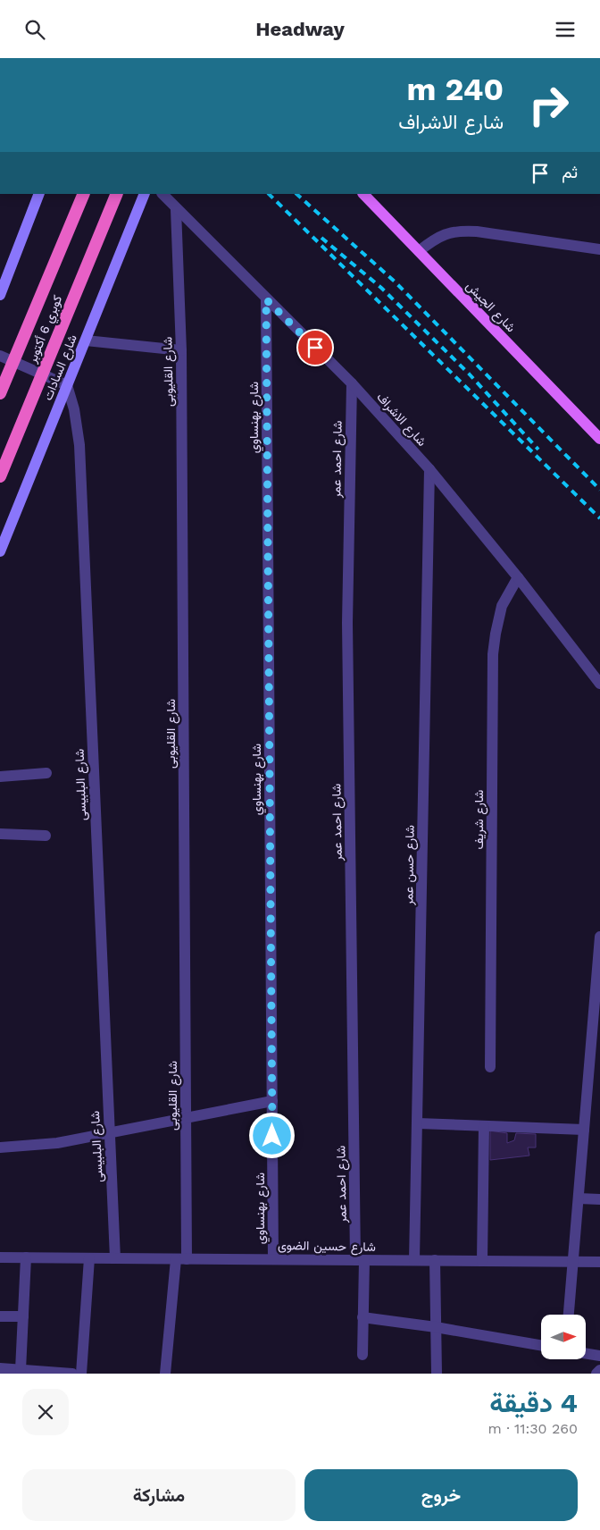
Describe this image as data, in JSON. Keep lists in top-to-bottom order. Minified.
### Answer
{"streets":{"highway":["كوبري 6 أكتوبر"],"main road":["شارع الجيش","شارع السادات"],"street":["شارع القليوبى","شارع بهنساوي","شارع الاشراف","شارع احمد عمر","شارع البلبيسى","شارع شريف","شارع حسن عمر","شارع حسين الضوى"]},"crossings":[["شارع السادات","شارع البلبيسى"],["شارع القليوبى","شارع الاشراف"],["شارع القليوبى","شارع حسين الضوى"],["شارع بهنساوي","شارع الاشراف"],["شارع بهنساوي","شارع حسين الضوى"],["شارع الاشراف","شارع احمد عمر"],["شارع الاشراف","شارع شريف"],["شارع الاشراف","شارع حسن عمر"],["شارع احمد عمر","شارع حسين الضوى"],["شارع البلبيسى","شارع حسين الضوى"],["شارع حسن عمر","شارع حسين الضوى"]],"north":"right","page":{"header":"Headway","turn":["240 m","شارع الاشراف"],"then":"ثم","heading":["4 دقيقة","260 m · 11:30"],"buttons":["خروج","مشاركة"]}}
